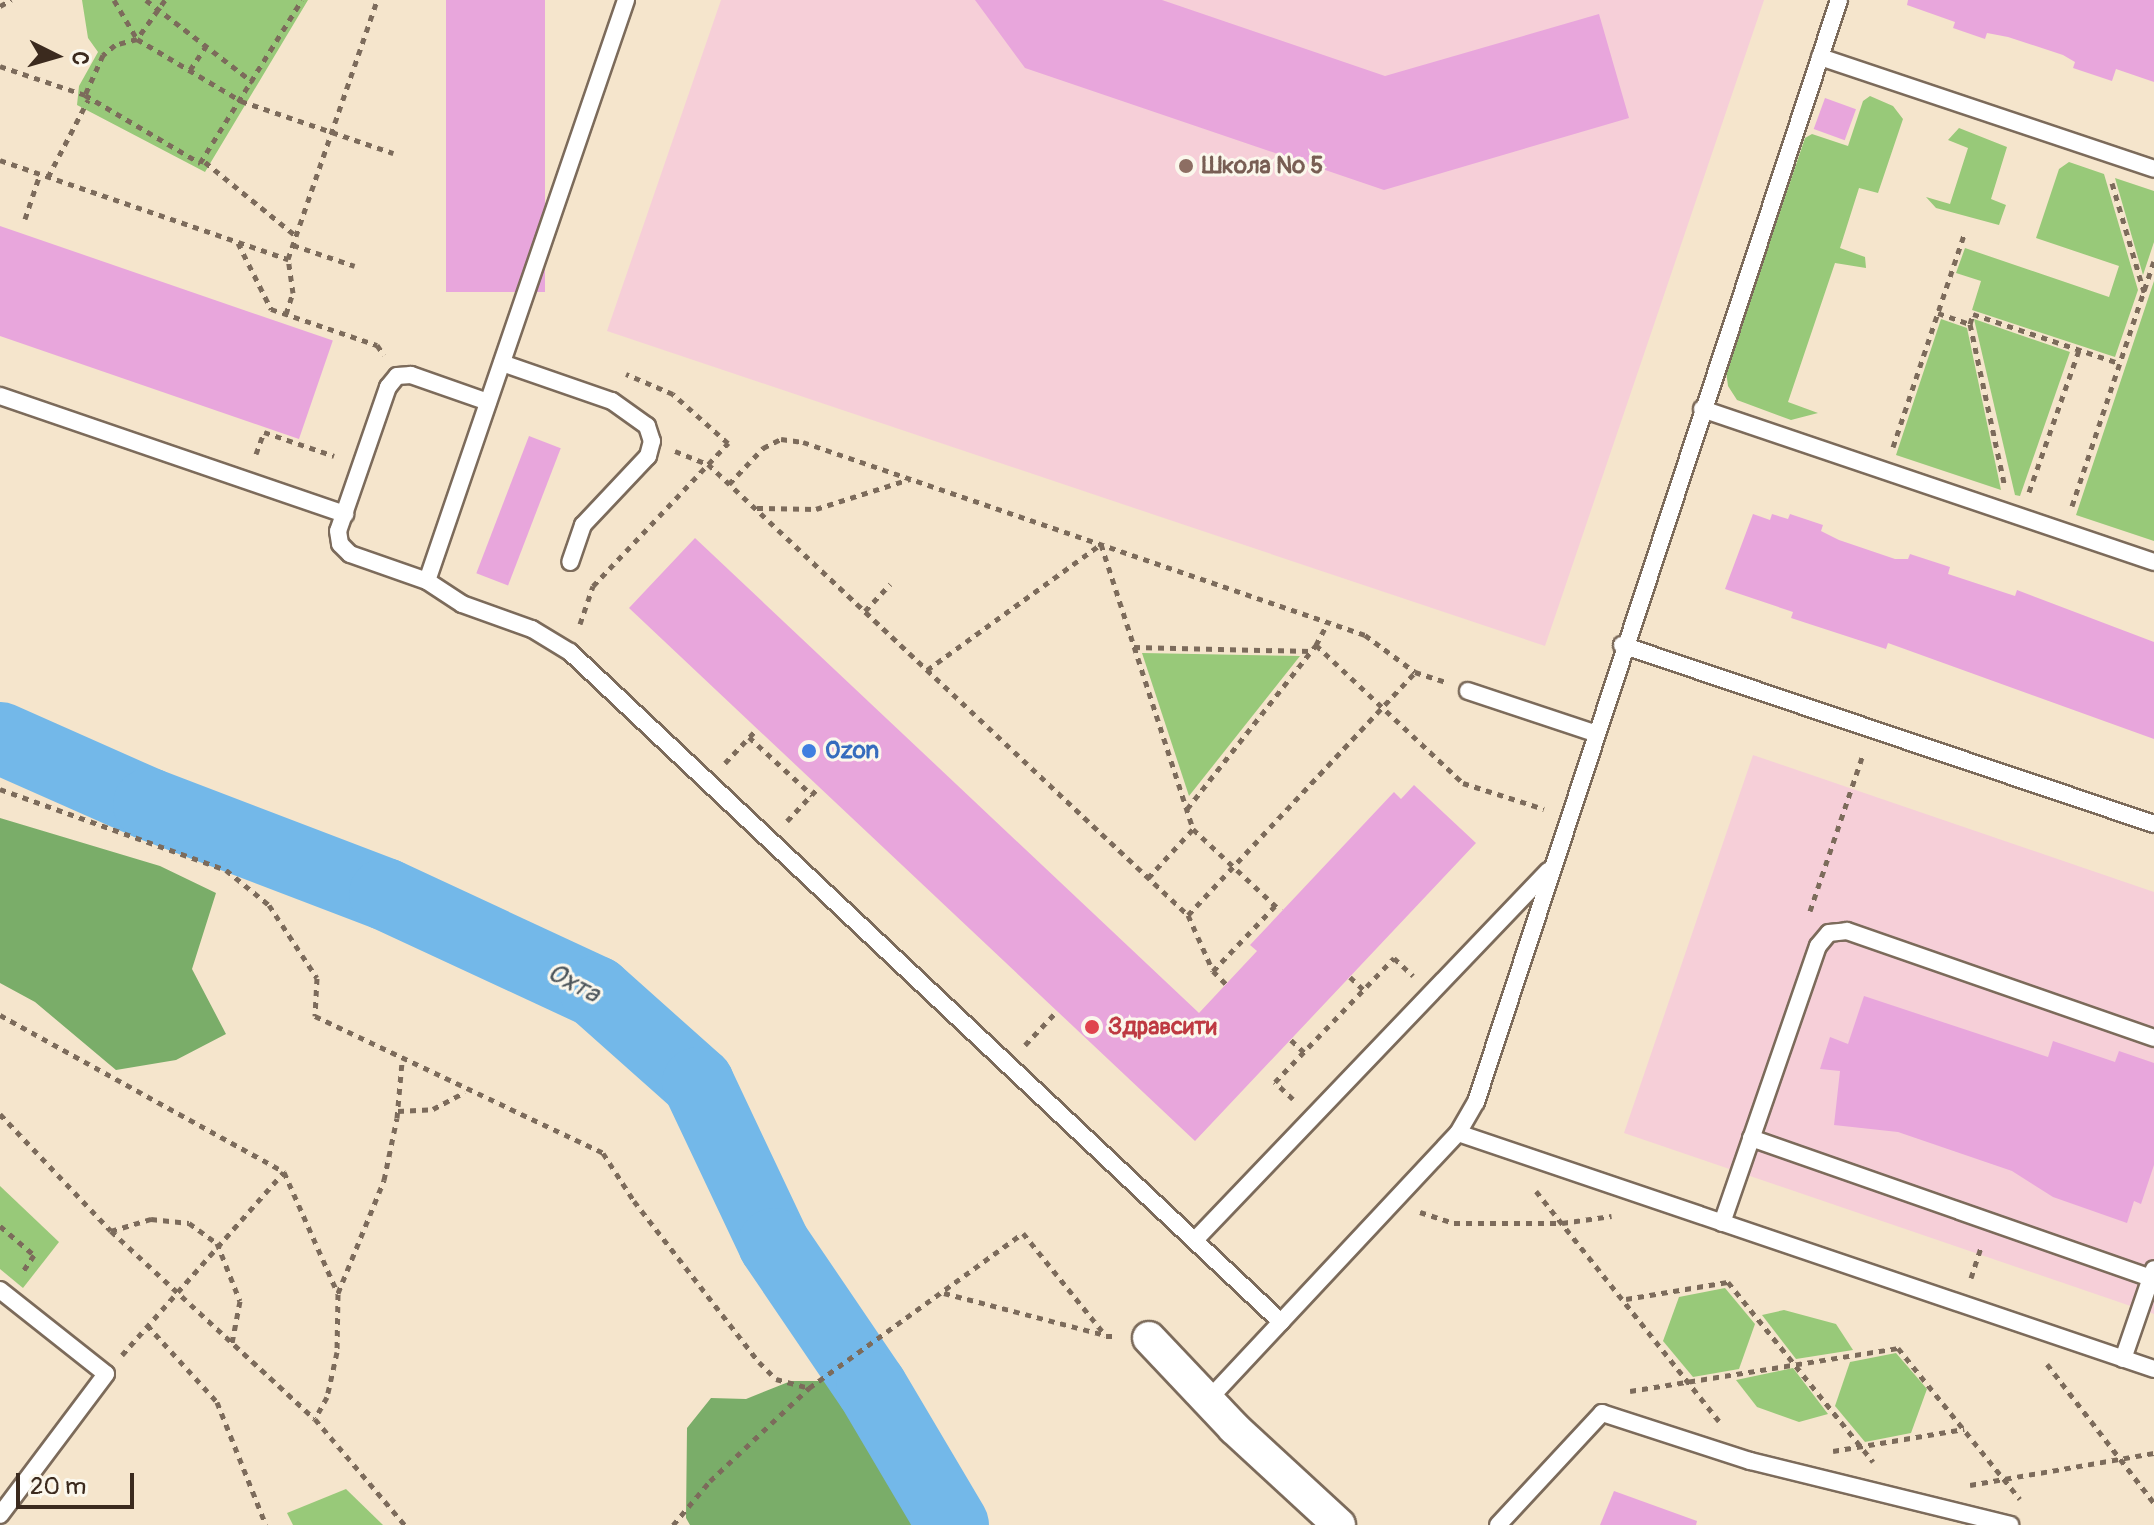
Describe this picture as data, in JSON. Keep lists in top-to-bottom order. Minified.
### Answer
{"water":["Охта"],"places":["Школа № 5","Ozon","Здравсити"],"scale_bar":"20 m","north":"right"}
